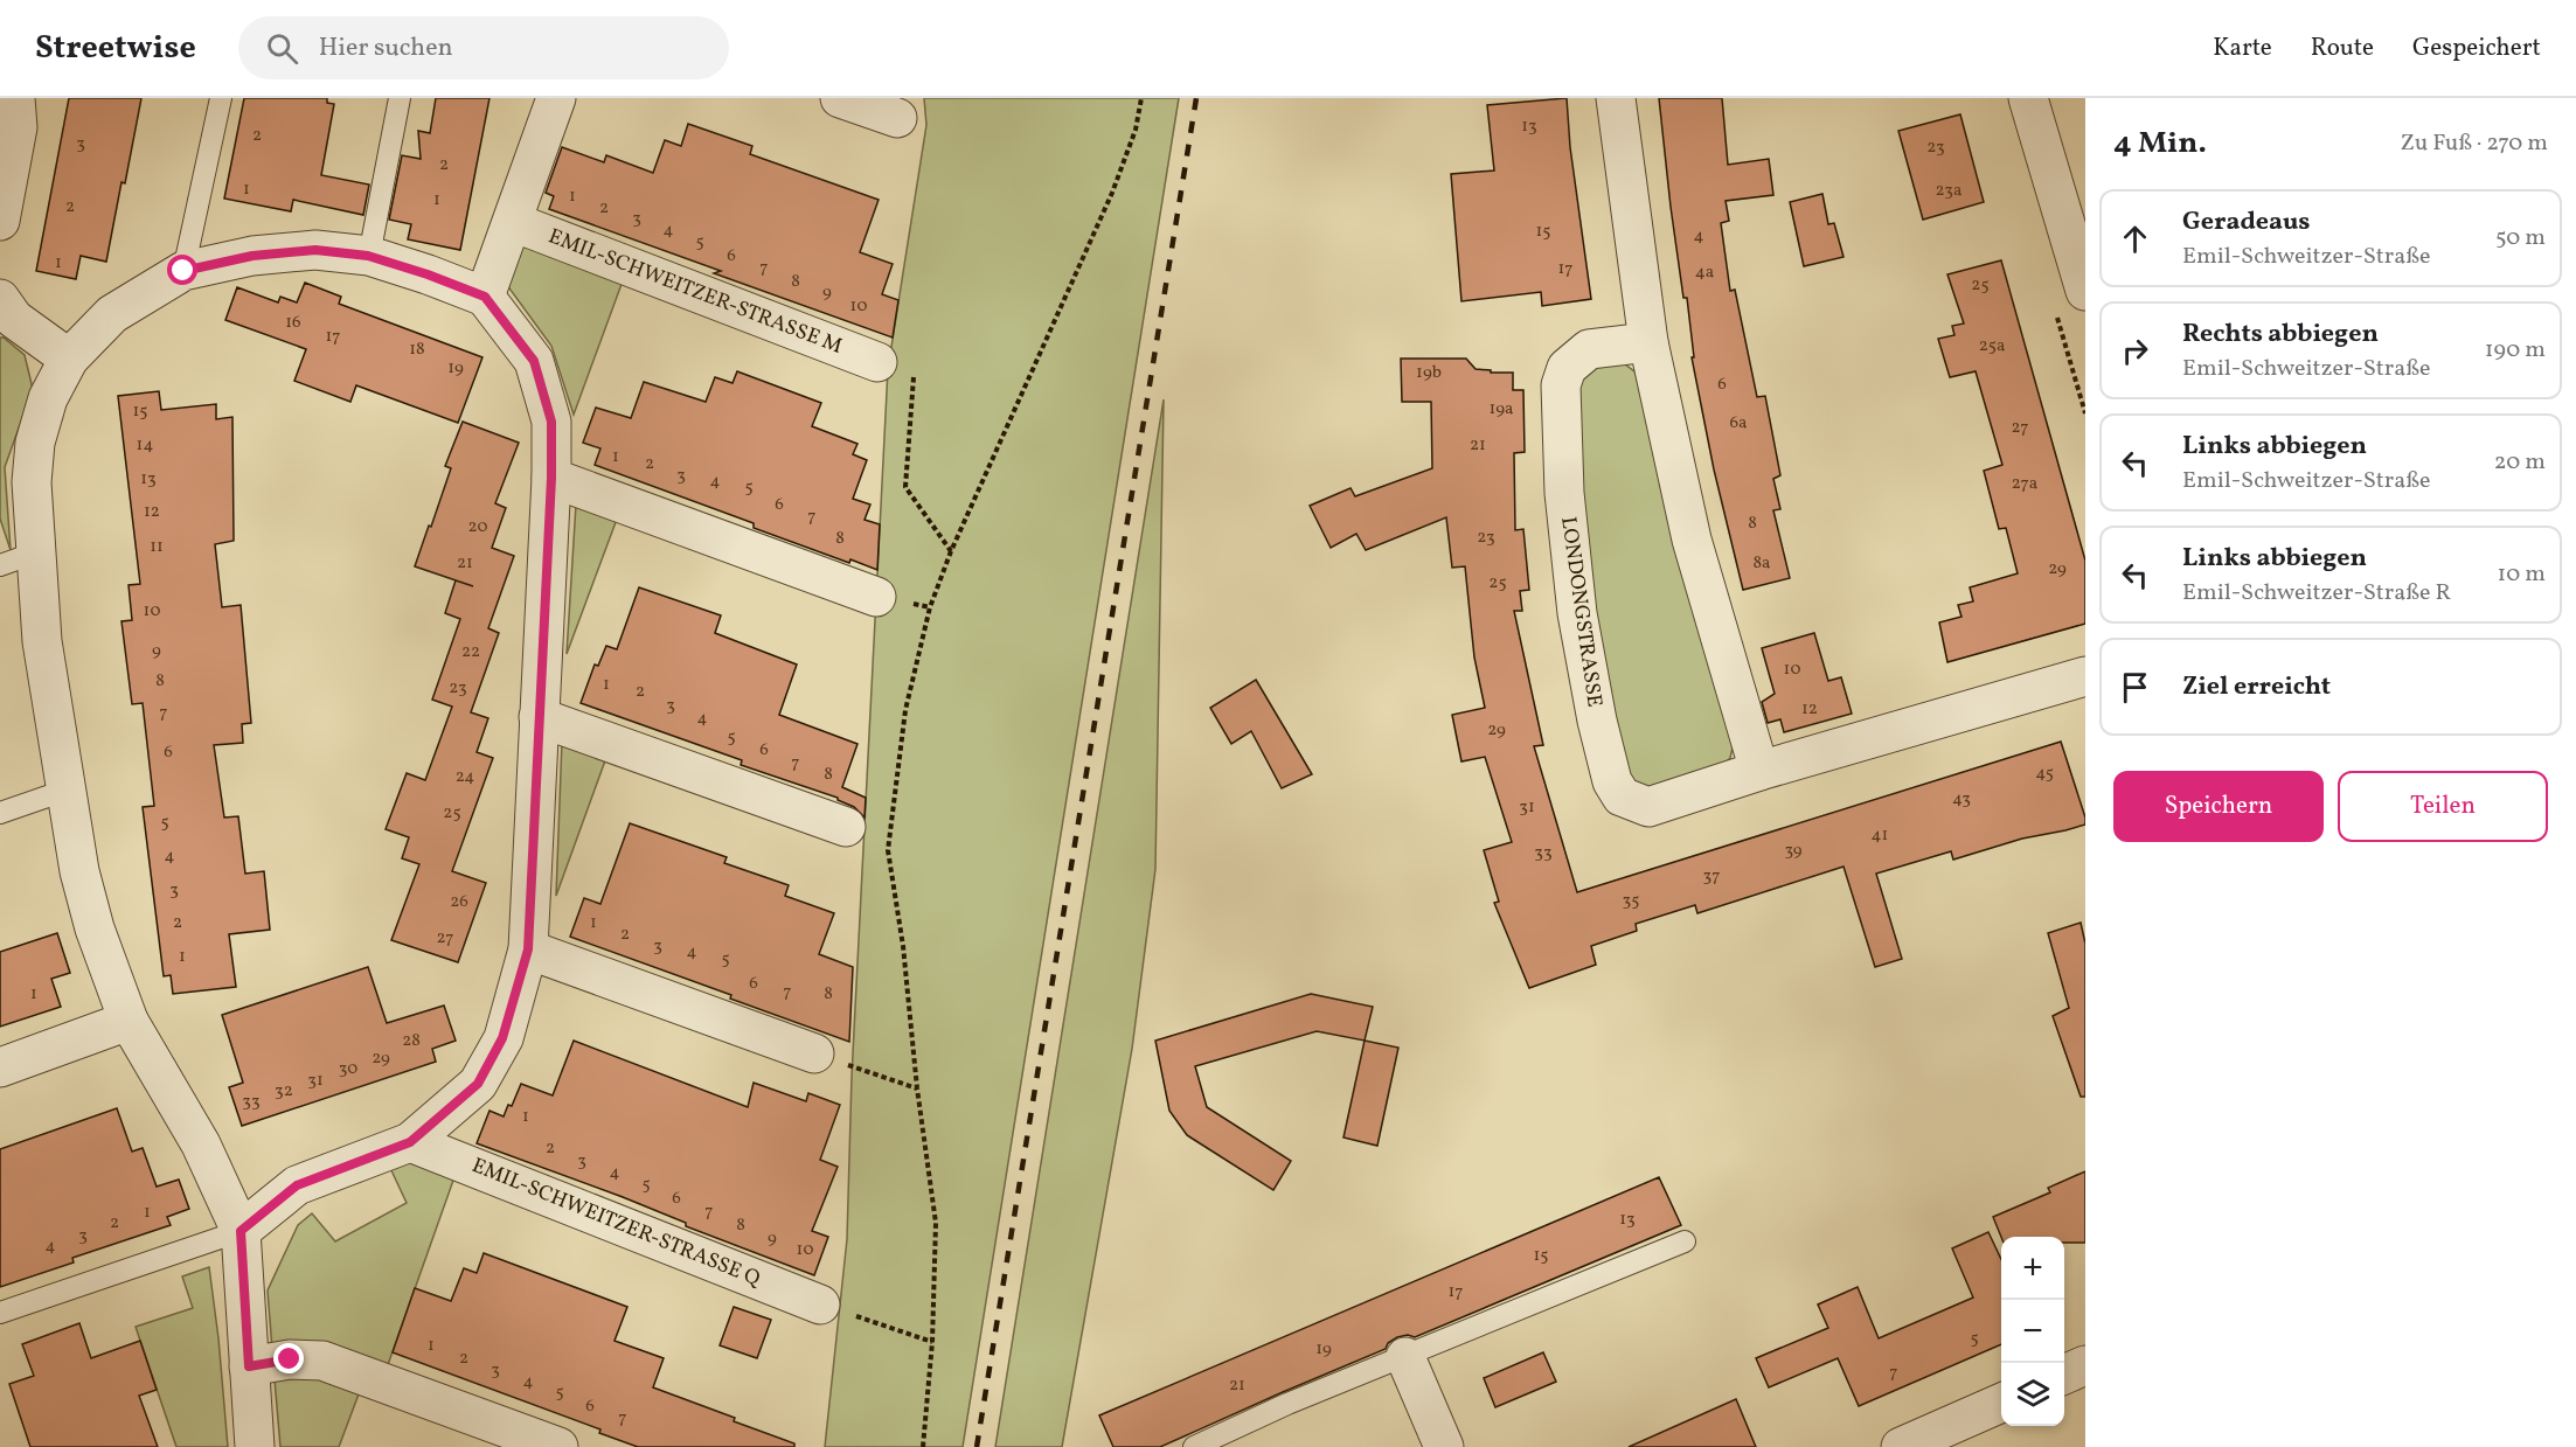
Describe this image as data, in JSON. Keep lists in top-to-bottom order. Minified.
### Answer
{"streets":{"street":["EMIL-SCHWEITZER-STRASSE M","LONDONGSTRASSE","EMIL-SCHWEITZER-STRASSE Q"]},"house_numbers":["13","2","3","23","2","1","23a","1","1","2","2","3","4","15","4","5","6","1","7","17","4a","8","25","9","10","16","17","25a","18","19","19b","6","19a","15","6a","27","14","21","1","2","3","13","4","27a","5","6","12","7","8","20","23","8","11","21","8a","29","25","10","9","22","10","8","1","23","2","3","12","7","4","29","5","6","6","7","45","8","24","43","31","25","5","41","39","33","4","37","3","35","26","2","1","2","27","3","4","1","5","6","7","1","8","28","29","30","31","32","33","1","2","3","4","5","6","7","1","13","2","8","3","9","4","10","15","17","5","1","19","2","3","7","4","21","5","6","7"],"page":{"header":"Streetwise","search":"Hier suchen","nav":["Karte","Route","Gespeichert"],"heading":["4 Min.","Zu Fuß · 270 m"],"list":[["Geradeaus","Emil-Schweitzer-Straße","50 m"],["Rechts abbiegen","Emil-Schweitzer-Straße","190 m"],["Links abbiegen","Emil-Schweitzer-Straße","20 m"],["Links abbiegen","Emil-Schweitzer-Straße R","10 m"],"Ziel erreicht"],"buttons":["Speichern","Teilen"],"map_buttons":["+","−"]}}
